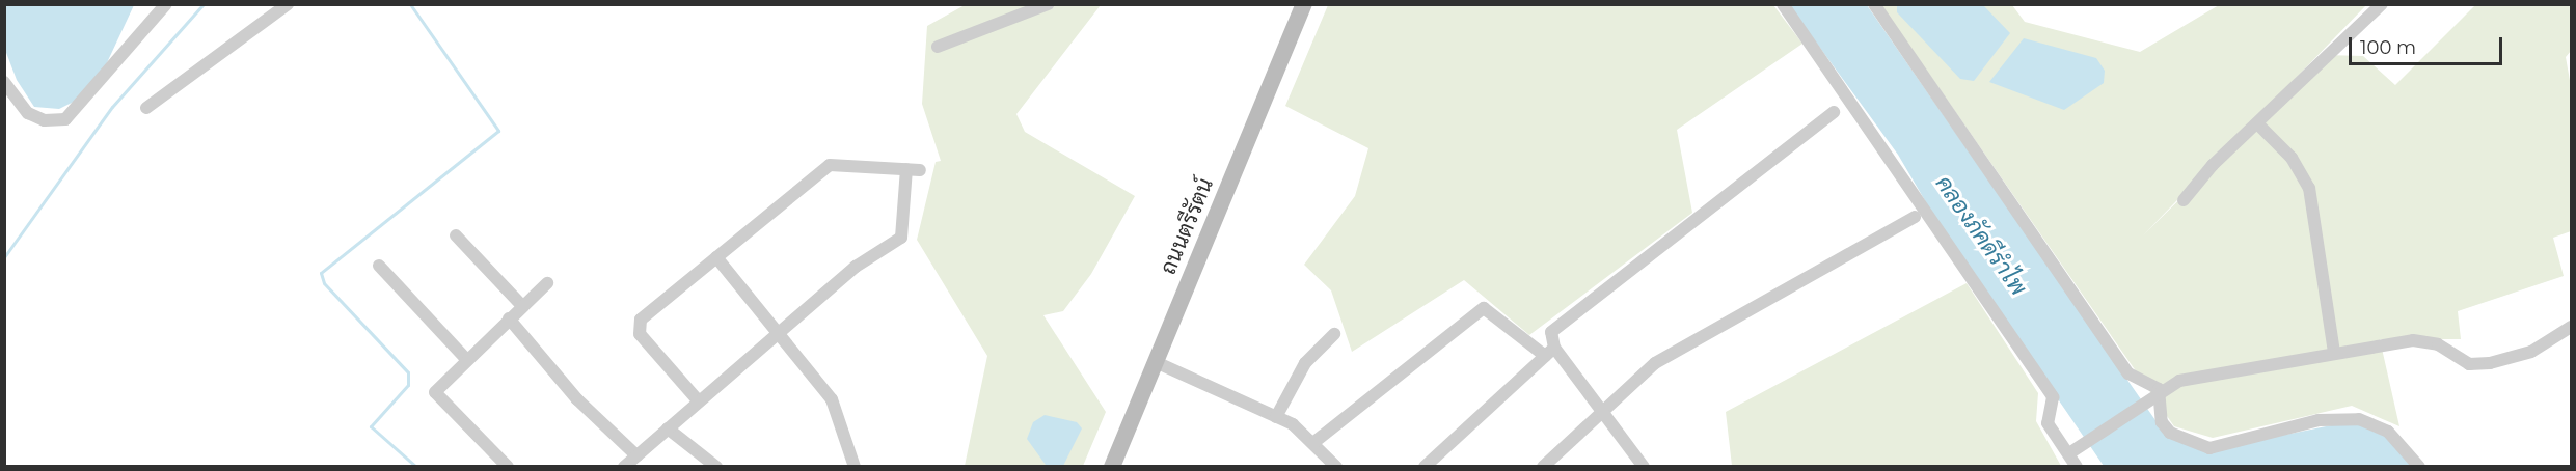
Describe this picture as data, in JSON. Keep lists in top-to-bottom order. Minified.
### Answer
{"streets":{"main road":["ถนนตรีรัตน์"]},"water":["คลองภัคดีรำไพ"],"scale_bar":"100 m"}
